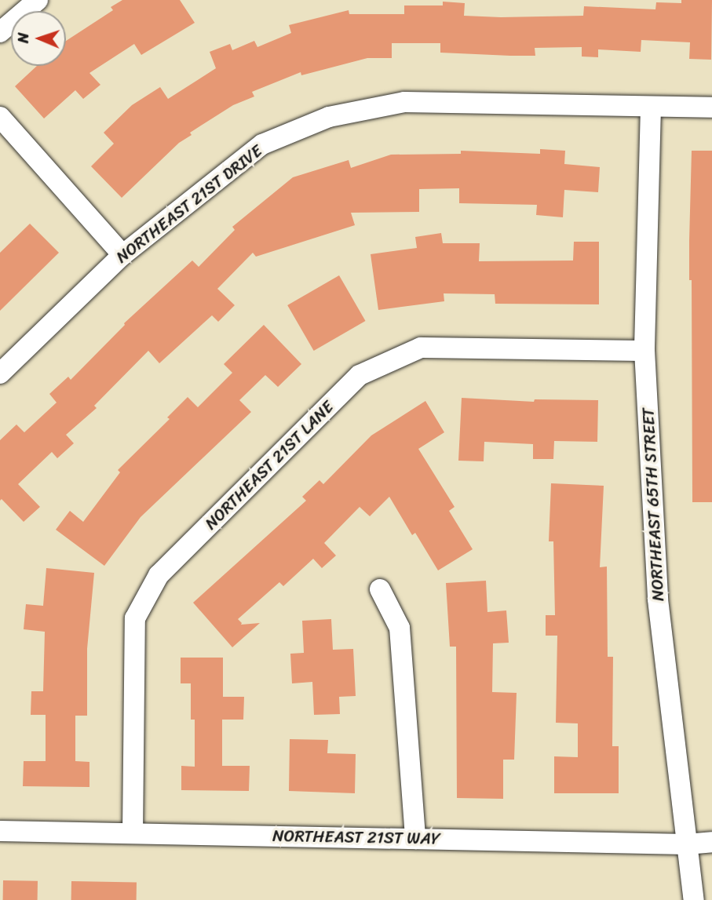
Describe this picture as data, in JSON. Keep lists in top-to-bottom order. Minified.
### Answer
{"streets":{"street":["NORTHEAST 21ST DRIVE","NORTHEAST 21ST LANE","NORTHEAST 65TH STREET","NORTHEAST 21ST WAY"]},"crossings":[["NORTHEAST 21ST DRIVE","NORTHEAST 65TH STREET"],["NORTHEAST 21ST LANE","NORTHEAST 65TH STREET"],["NORTHEAST 21ST LANE","NORTHEAST 21ST WAY"],["NORTHEAST 65TH STREET","NORTHEAST 21ST WAY"]],"north":"left"}
